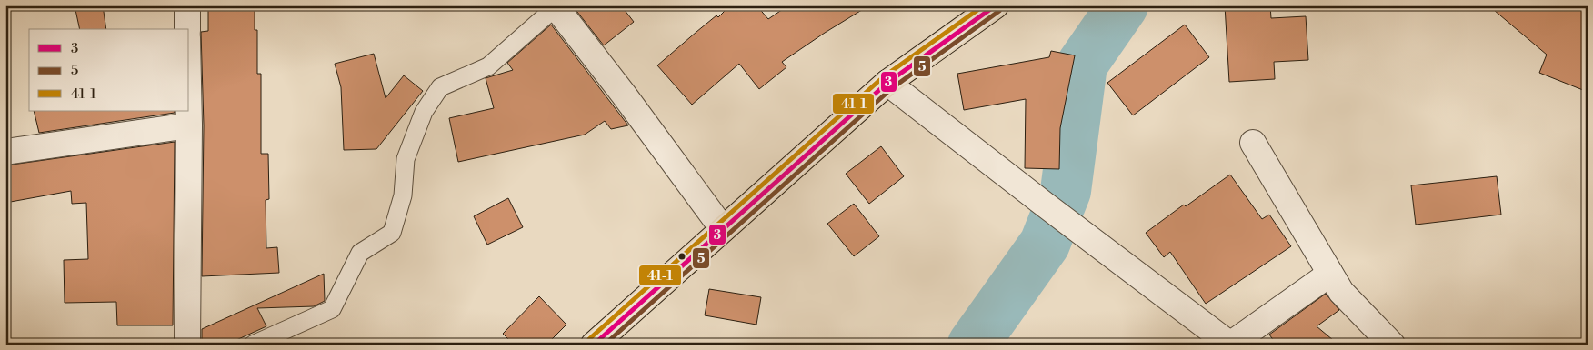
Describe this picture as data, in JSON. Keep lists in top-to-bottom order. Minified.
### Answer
{"lines":["transit line 3","transit line 41-1","transit line 5"],"legend":["3","5","41-1"]}
